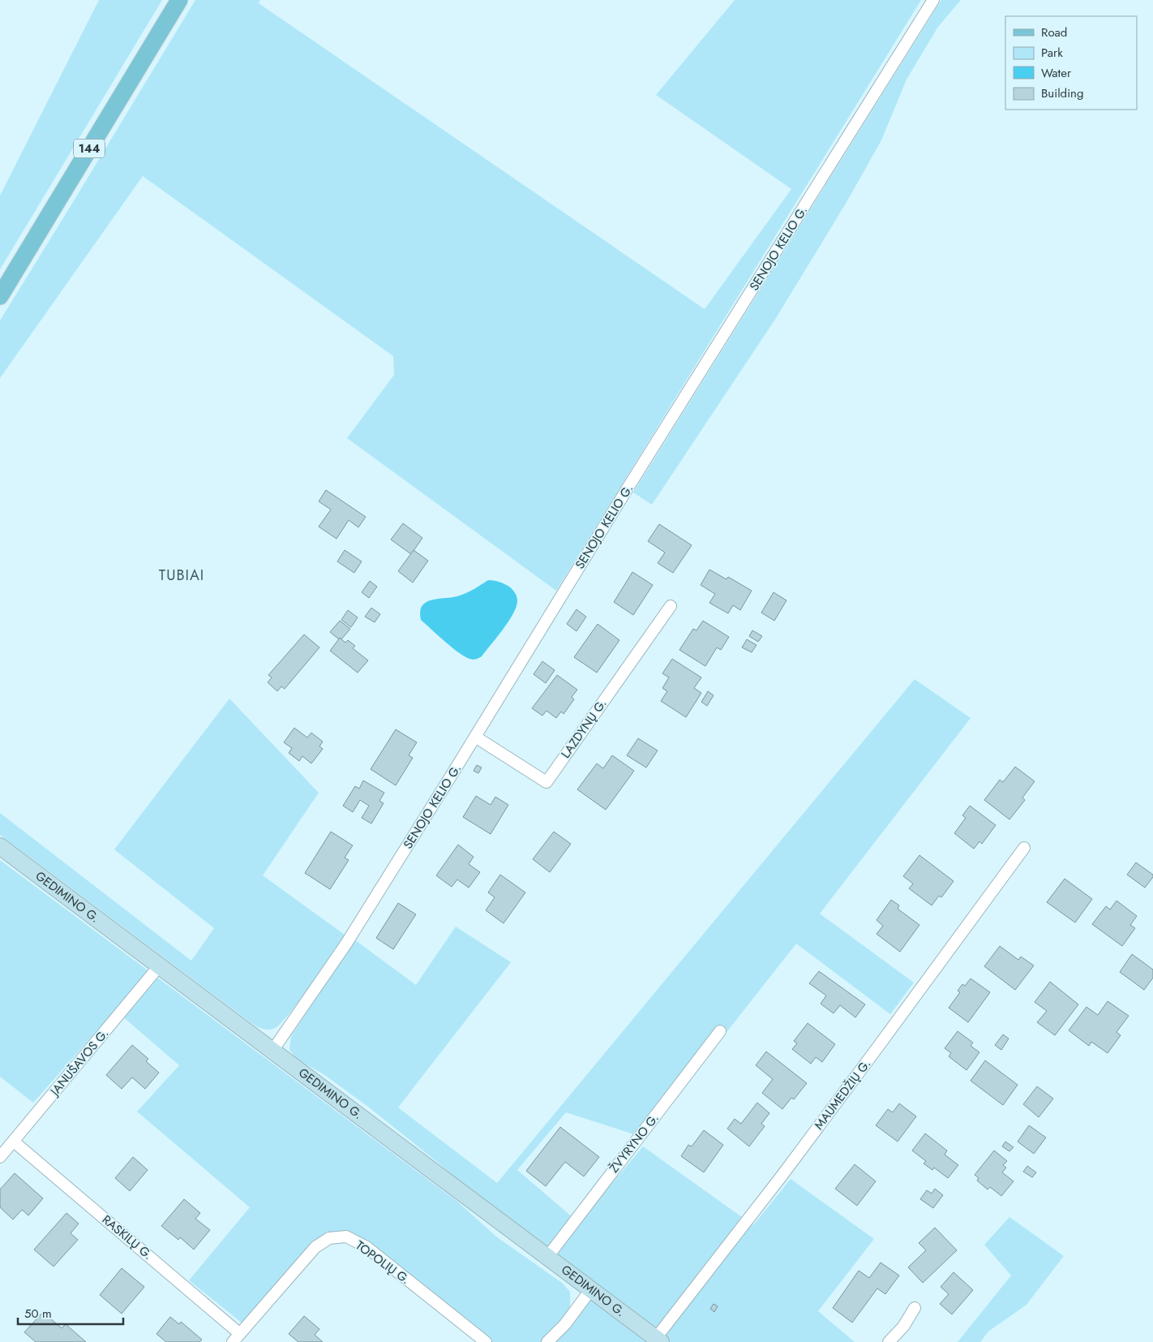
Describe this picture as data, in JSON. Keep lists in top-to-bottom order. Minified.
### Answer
{"streets":{"main road":["144","GEDIMINO G."],"street":["SENOJO KELIO G.","LAZDYNŲ G.","JANUŠAVOS G.","MAUMEDŽIŲ G.","ŽVYRYNO G.","RASKILŲ G.","TOPOLIŲ G."]},"crossings":[["SENOJO KELIO G.","LAZDYNŲ G."],["SENOJO KELIO G.","GEDIMINO G."],["GEDIMINO G.","JANUŠAVOS G."],["GEDIMINO G.","MAUMEDŽIŲ G."],["GEDIMINO G.","ŽVYRYNO G."],["JANUŠAVOS G.","RASKILŲ G."],["RASKILŲ G.","TOPOLIŲ G."]],"districts":["TUBIAI"],"legend":["Road","Park","Water","Building"],"scale_bar":"50 m"}
